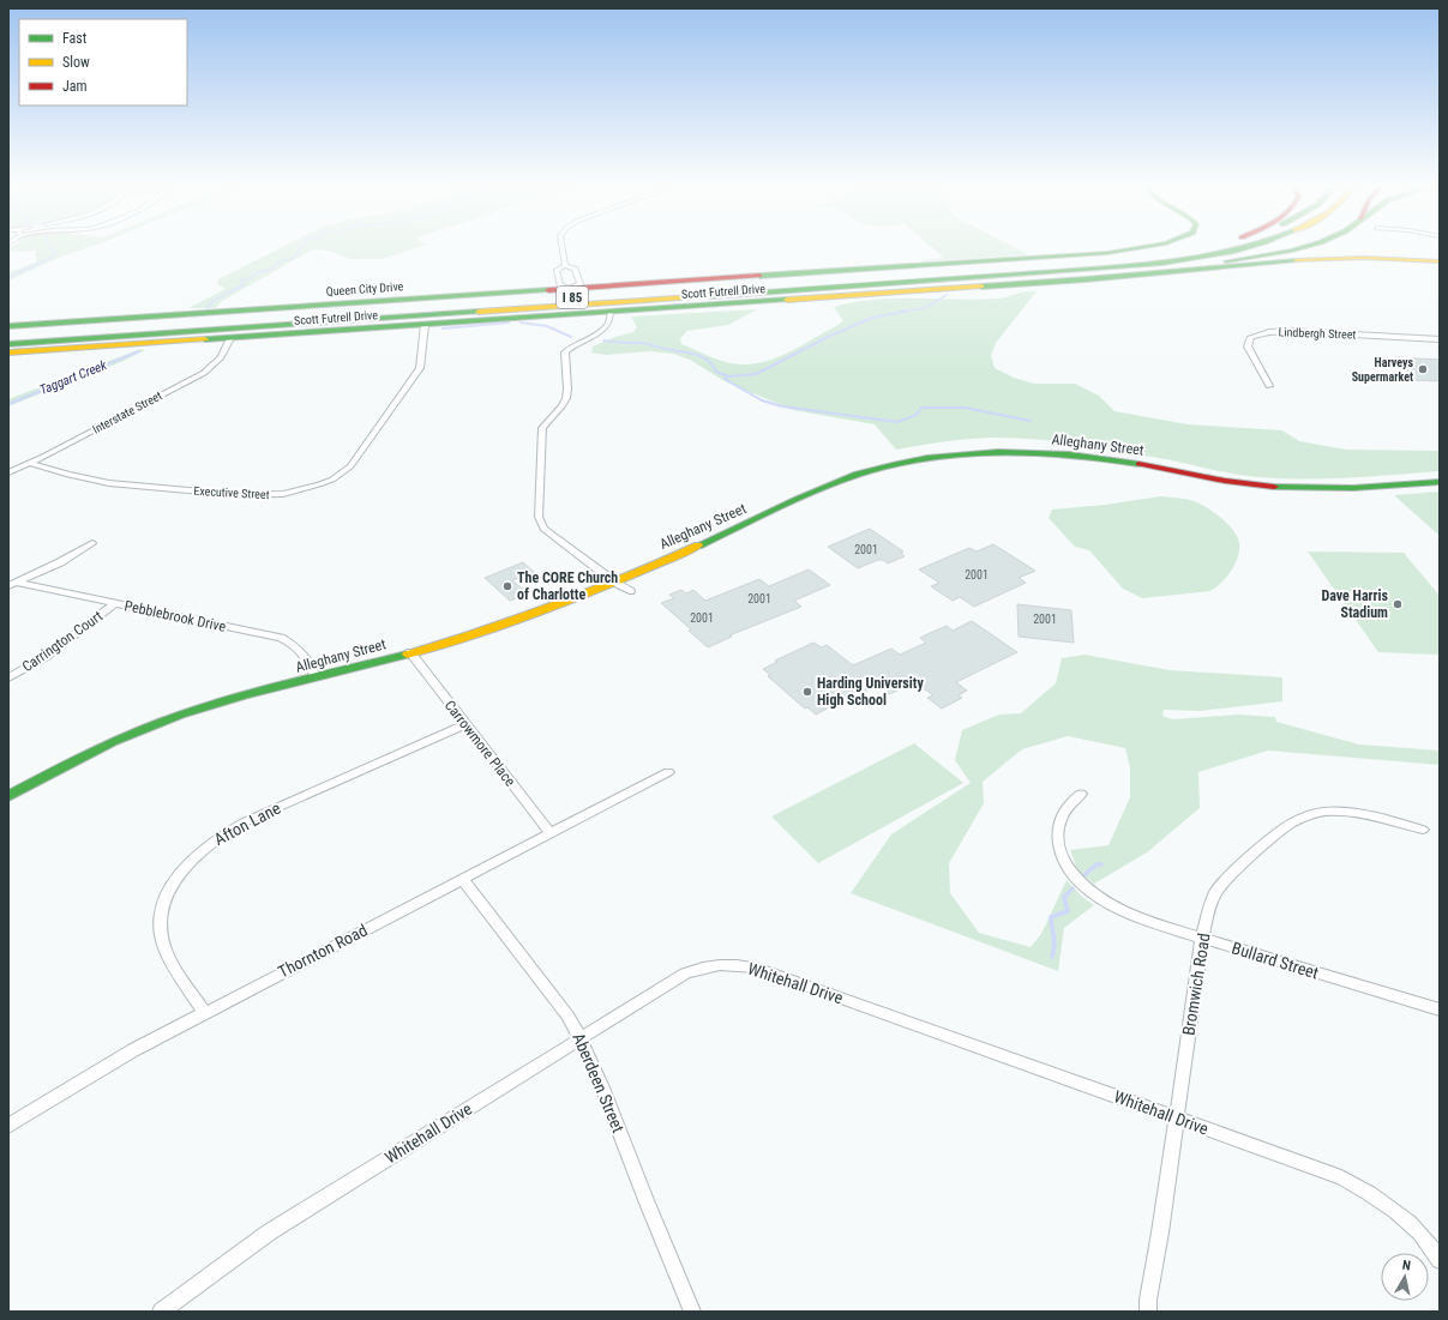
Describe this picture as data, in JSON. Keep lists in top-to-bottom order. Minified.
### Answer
{"streets":{"main road":["Queen City Drive","Scott Futrell Drive","I 85","Alleghany Street"],"street":["Lindbergh Street","Interstate Street","Executive Street","Pebblebrook Drive","Carrington Court","Carrowmore Place","Afton Lane","Thornton Road","Bullard Street","Whitehall Drive","Bromwich Road","Aberdeen Street"]},"crossings":[["Scott Futrell Drive","Interstate Street"],["Scott Futrell Drive","Executive Street"],["Interstate Street","Executive Street"],["Alleghany Street","Pebblebrook Drive"],["Alleghany Street","Carrowmore Place"],["Pebblebrook Drive","Carrington Court"],["Carrowmore Place","Afton Lane"],["Carrowmore Place","Thornton Road"],["Afton Lane","Thornton Road"],["Thornton Road","Aberdeen Street"],["Bullard Street","Bromwich Road"],["Whitehall Drive","Bromwich Road"],["Whitehall Drive","Aberdeen Street"]],"water":["Taggart Creek"],"places":["Harveys Supermarket","The CORE Church of Charlotte","Dave Harris Stadium","Harding University High School"],"house_numbers":["2001","2001","2001","2001","2001"],"legend":["Fast","Slow","Jam"],"north":"top"}
